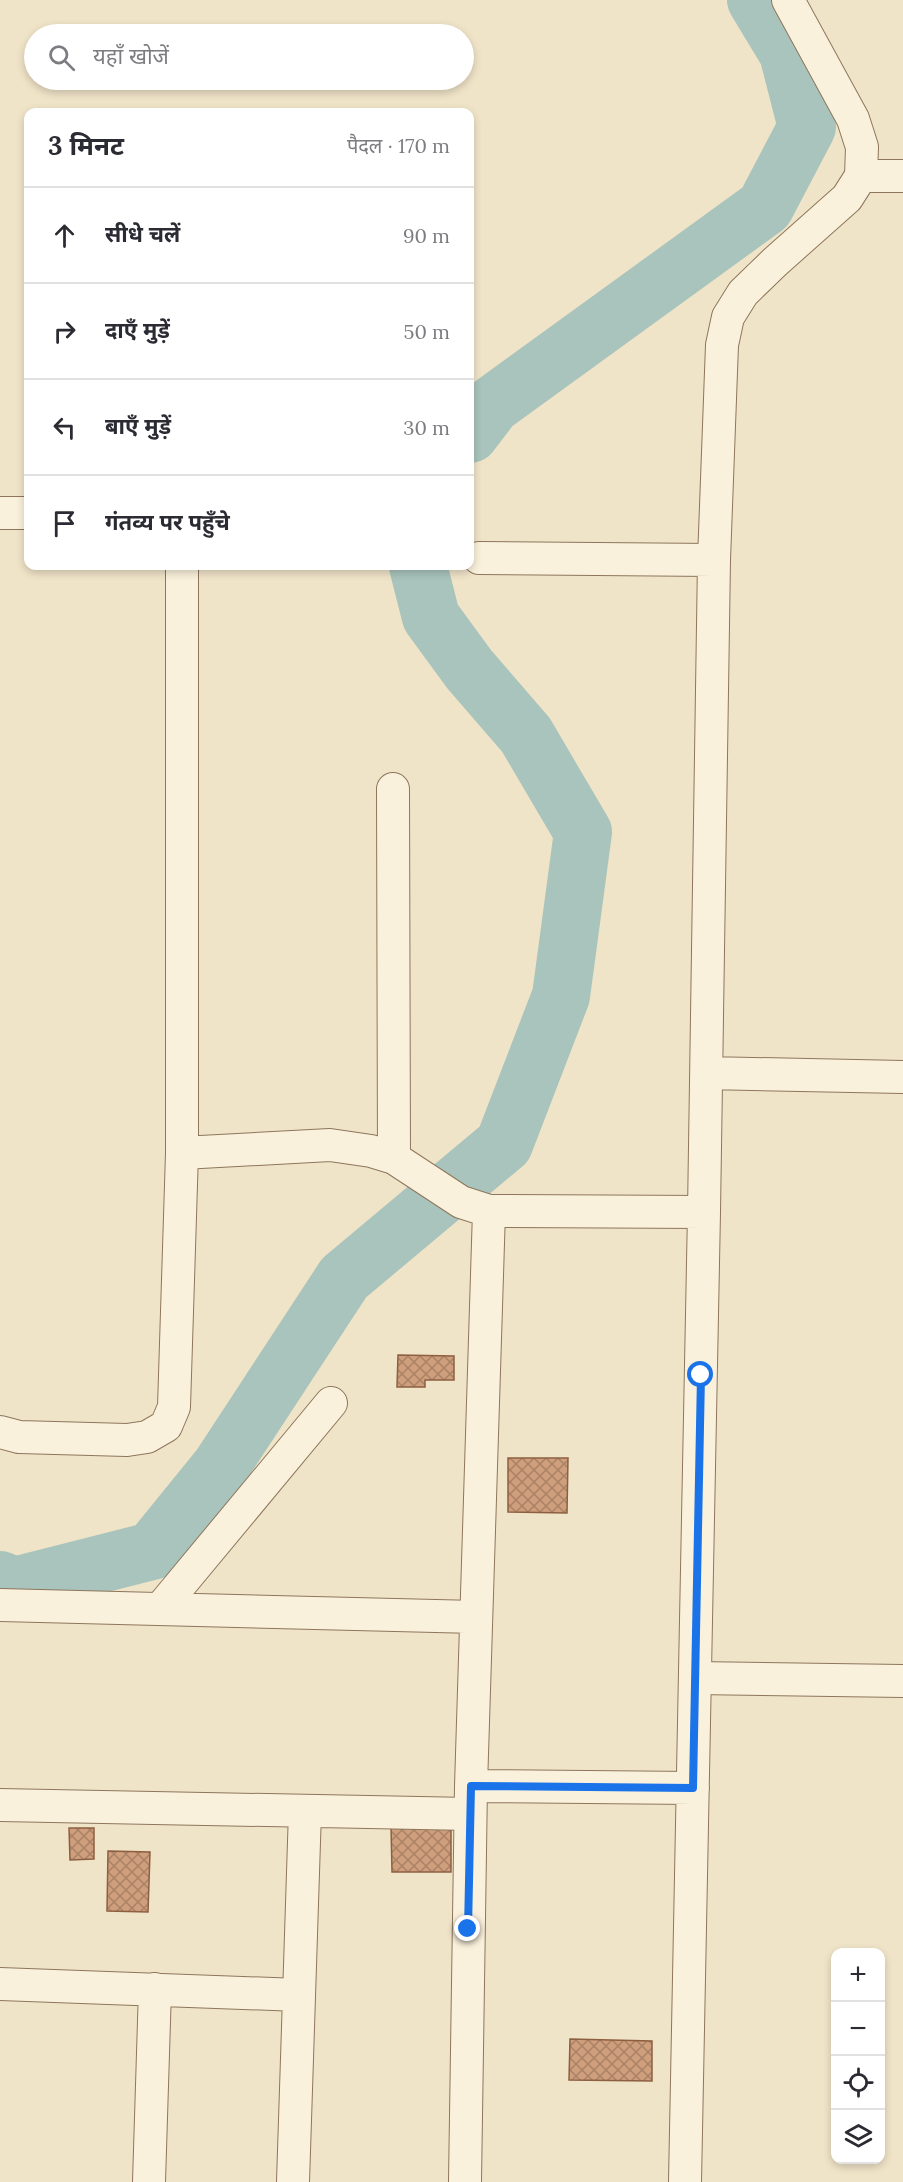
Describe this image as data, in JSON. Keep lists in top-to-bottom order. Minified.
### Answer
{"page":{"search":"यहाँ खोजें","heading":["3 मिनट","पैदल · 170 m"],"list":[["सीधे चलें","90 m"],["दाएँ मुड़ें","50 m"],["बाएँ मुड़ें","30 m"],"गंतव्य पर पहुँचे"],"map_buttons":["+","−"]}}
